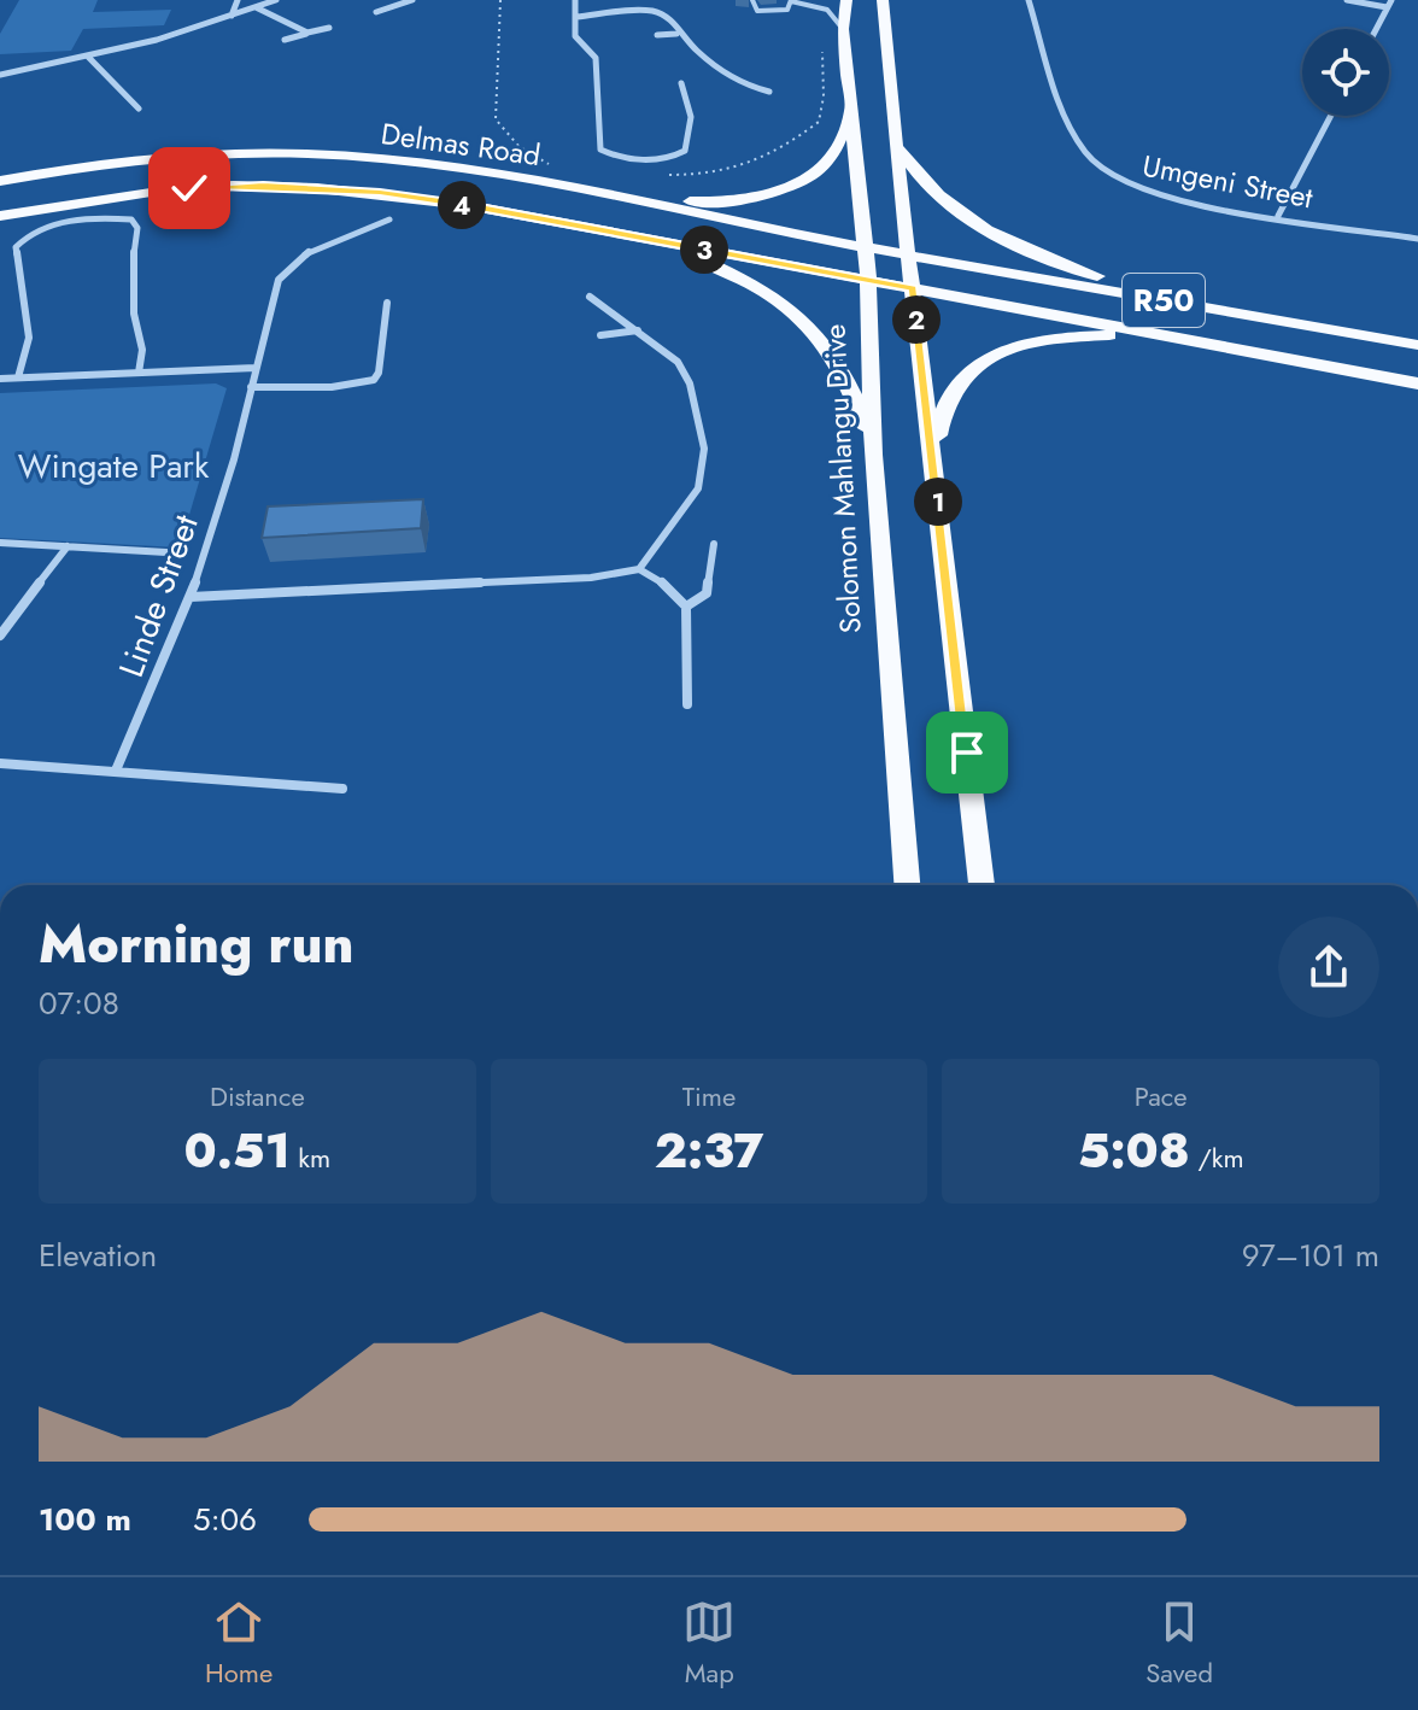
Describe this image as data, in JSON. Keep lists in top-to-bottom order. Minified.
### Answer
{"streets":{"main road":["Delmas Road","R50","Solomon Mahlangu Drive"],"street":["Umgeni Street","Linde Street"]},"crossings":[["Delmas Road","R50"],["Delmas Road","Solomon Mahlangu Drive"]],"parks":["Wingate Park"],"page":{"pins":["4","3","2","1"],"heading":["Morning run","07:08"],"stats":[["Distance","0.51 km"],["Time","2:37"],["Pace","5:08 /km"]],"chart":["Elevation","97–101 m"],"list":[{"name":"100 m","note":"5:06"}],"tabs":["Home","Map","Saved"]}}
